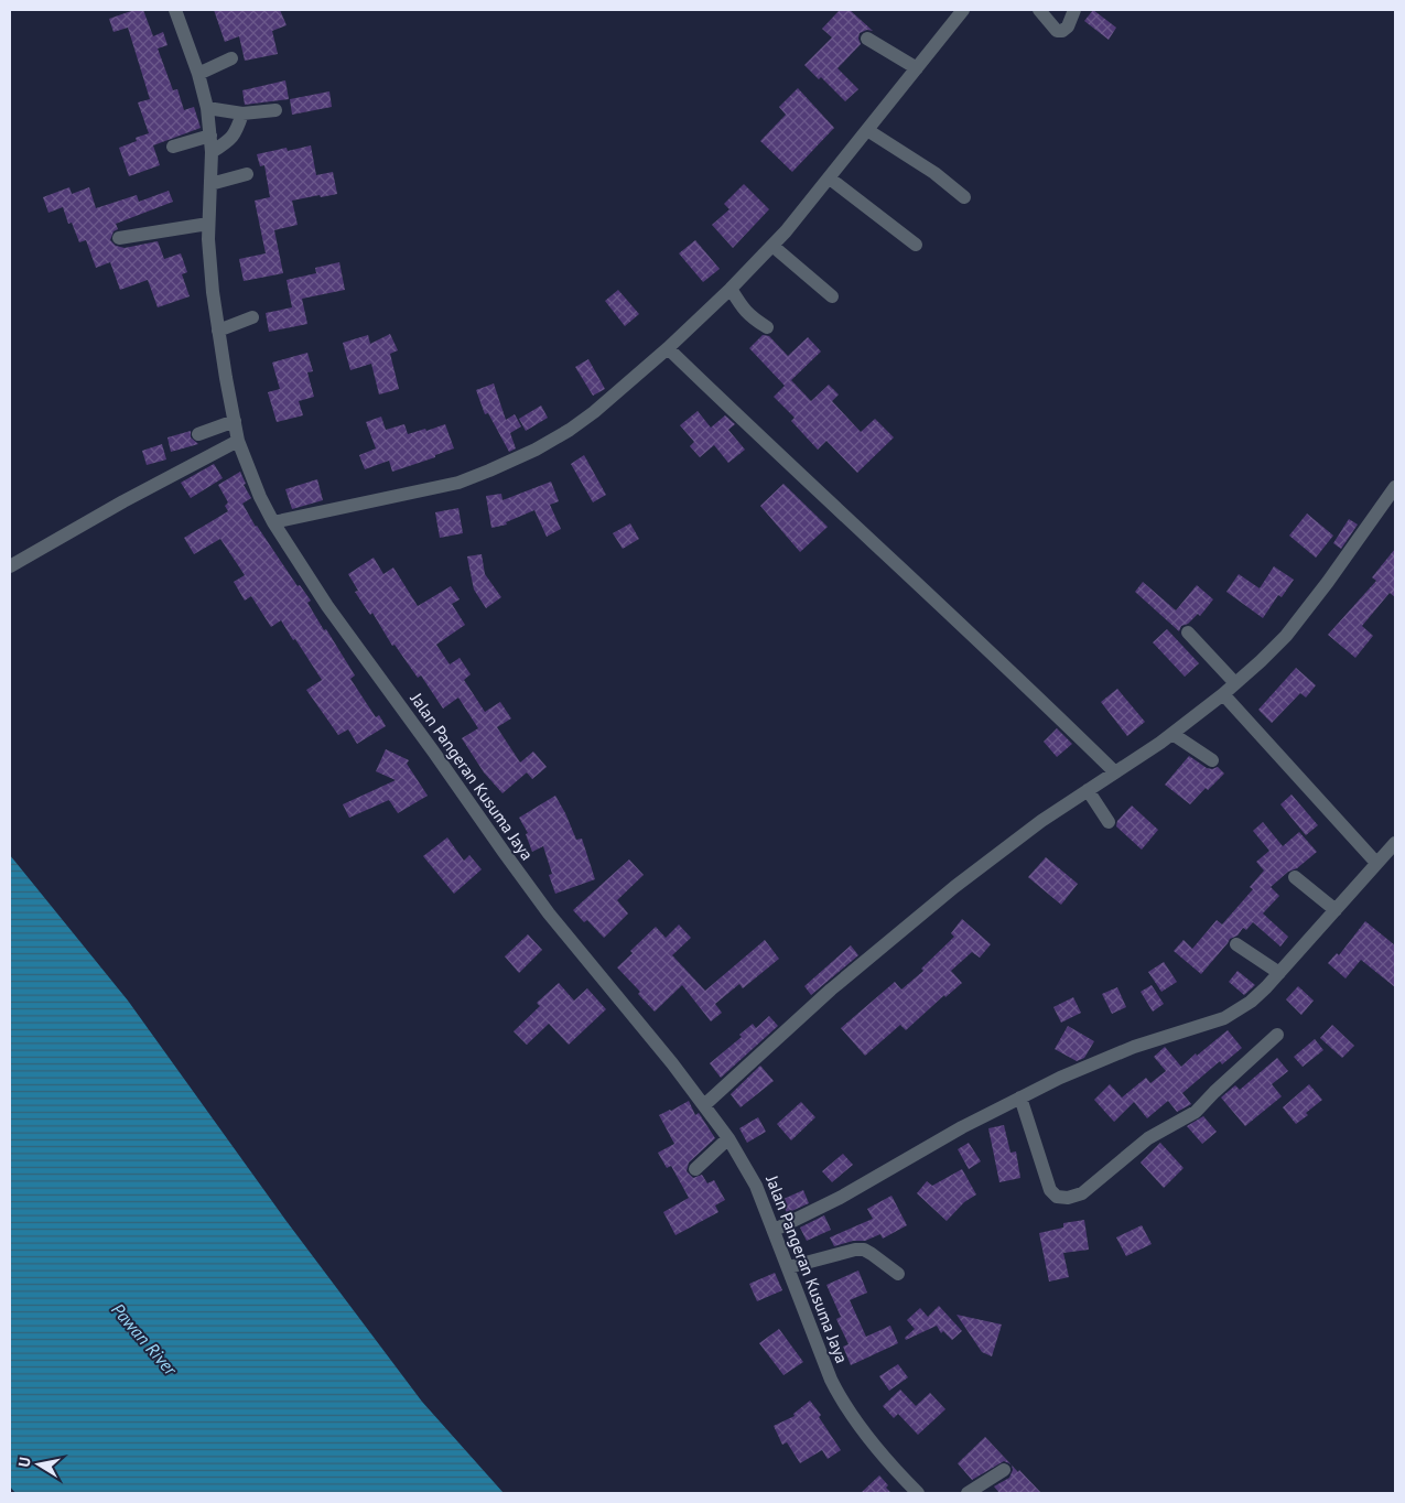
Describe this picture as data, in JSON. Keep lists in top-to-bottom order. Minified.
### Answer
{"streets":{"street":["Jalan Pangeran Kusuma Jaya"]},"water":["Pawan River"],"north":"left"}
